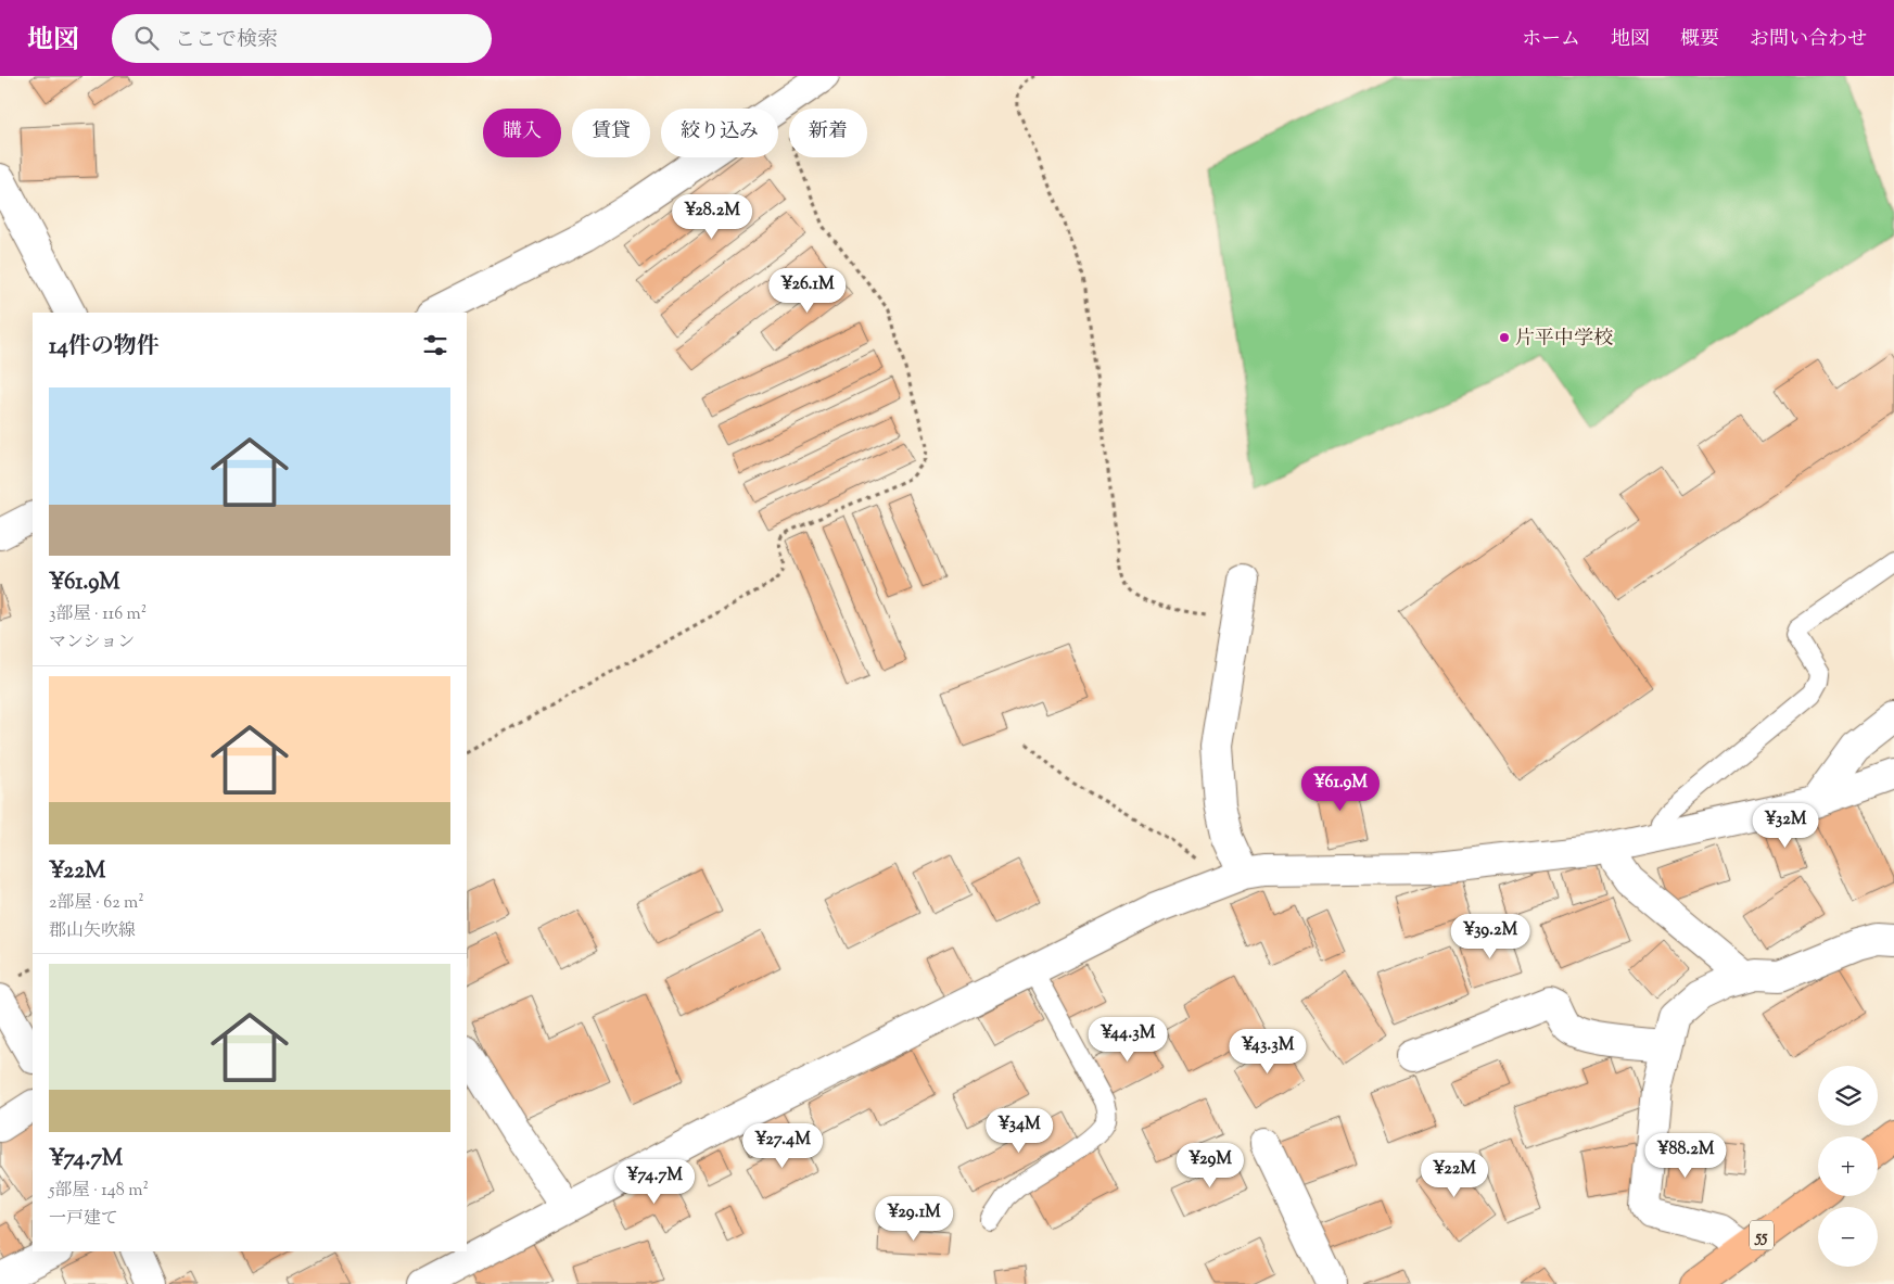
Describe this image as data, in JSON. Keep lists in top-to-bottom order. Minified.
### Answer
{"streets":{"main road":["55"]},"places":["片平中学校"],"page":{"header":"地図","search":"ここで検索","nav":["ホーム","地図","概要","お問い合わせ"],"chip":["購入","賃貸","絞り込み","新着"],"price":["¥28.2M","¥26.1M","¥61.9M","¥32M","¥39.2M","¥44.3M","¥43.3M","¥34M","¥27.4M","¥88.2M","¥29M","¥22M","¥74.7M","¥29.1M"],"heading":"14件の物件","list":[{"name":"¥61.9M","note":"3部屋 · 116 m² · マンション"},{"name":"¥22M","note":"2部屋 · 62 m² · 郡山矢吹線"},{"name":"¥74.7M","note":"5部屋 · 148 m² · 一戸建て"}],"map_buttons":["+","−"]}}
